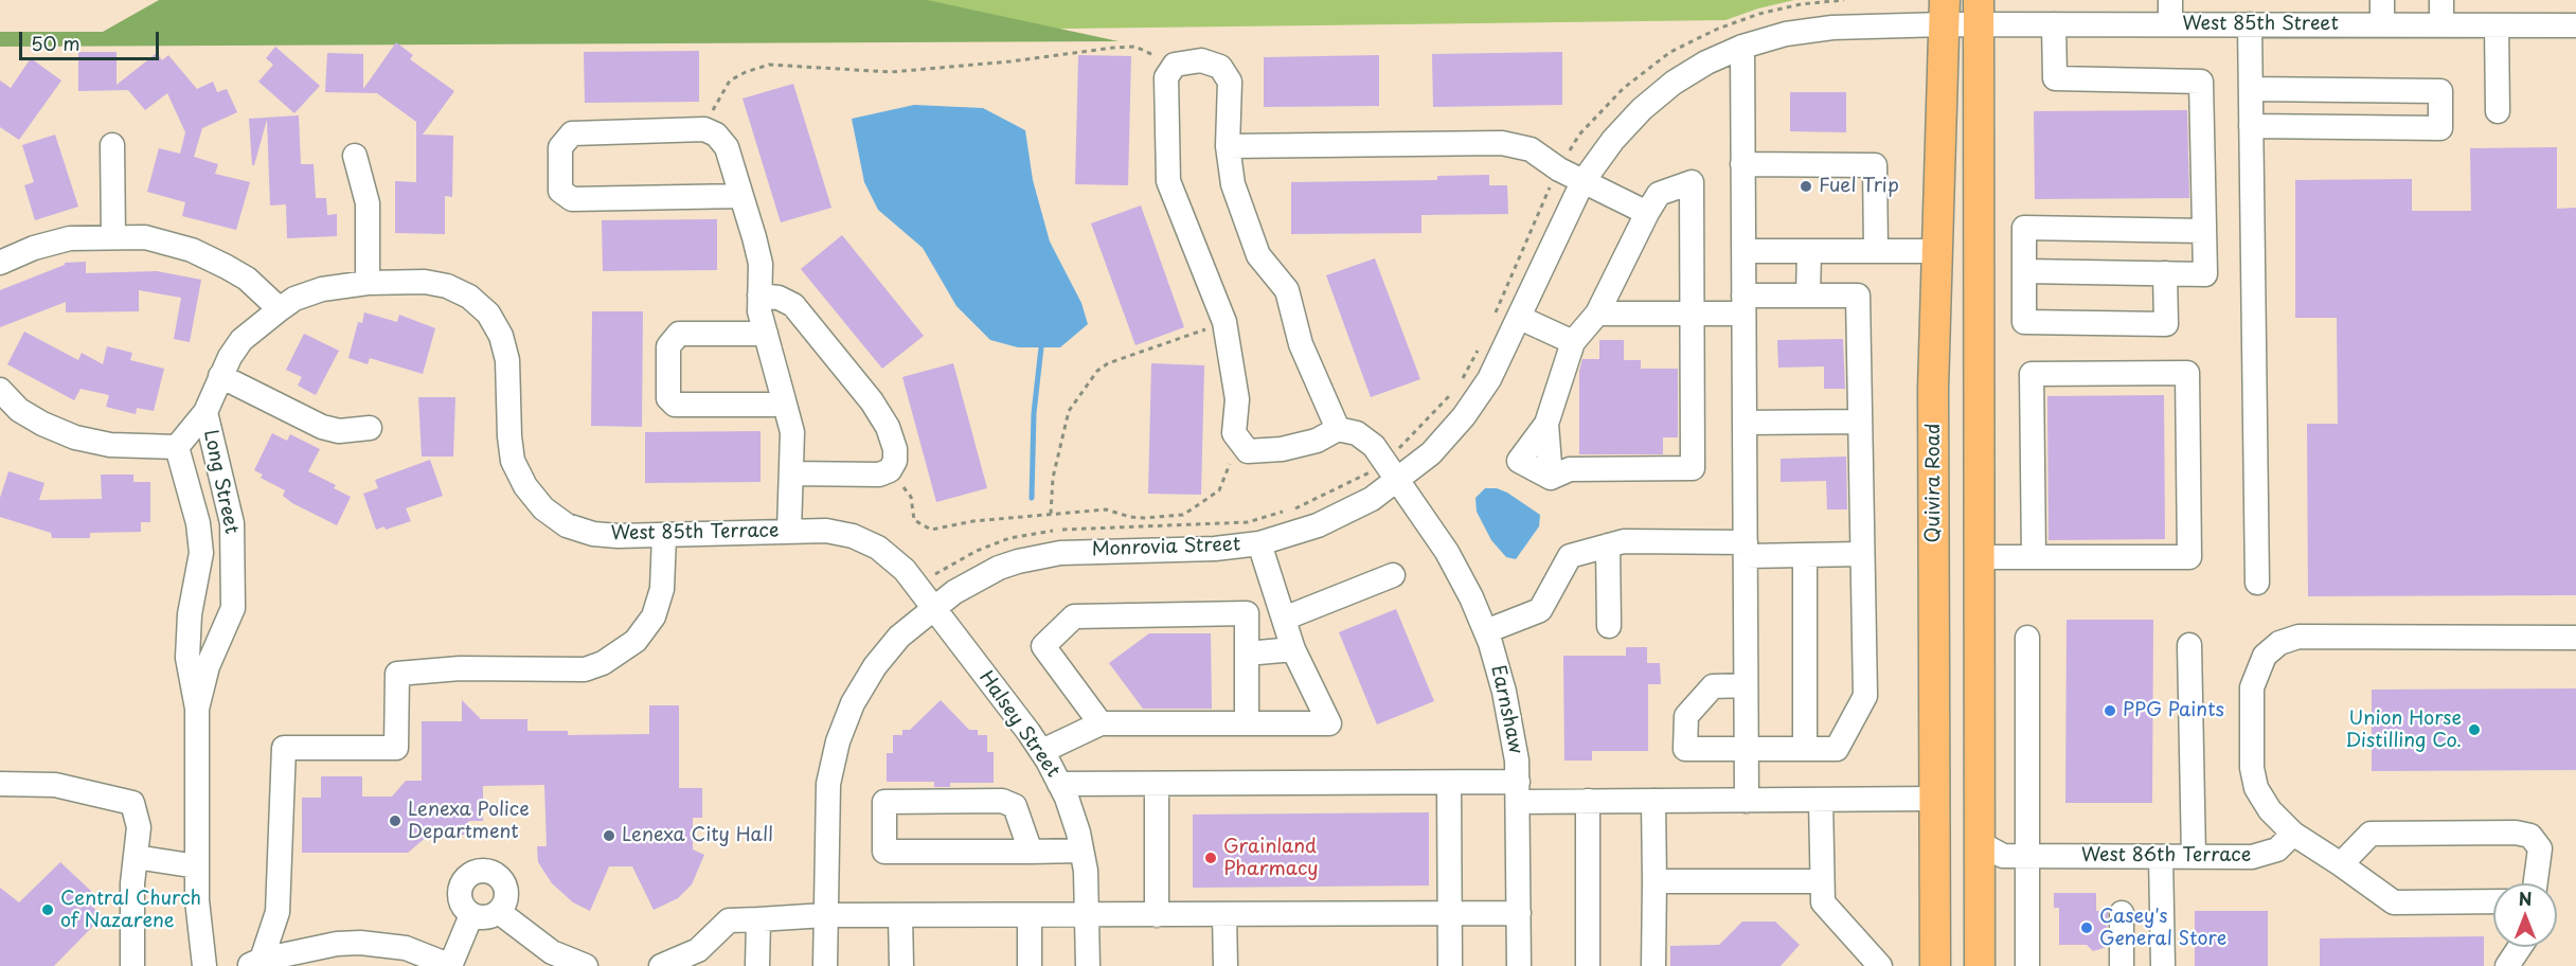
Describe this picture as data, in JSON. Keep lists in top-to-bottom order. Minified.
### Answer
{"streets":{"main road":["Quivira Road"],"street":["West 85th Street","Long Street","West 85th Terrace","Monrovia Street","Earnshaw","Halsey Street","West 86th Terrace"]},"crossings":[["West 85th Street","Quivira Road"],["West 85th Street","Monrovia Street"],["Long Street","West 85th Terrace"],["Quivira Road","Monrovia Street"],["West 85th Terrace","Monrovia Street"],["West 85th Terrace","Halsey Street"],["Monrovia Street","Earnshaw"],["Monrovia Street","Halsey Street"]],"places":["Fuel Trip","PPG Paints","Union Horse Distilling Co.","Lenexa Police Department","Lenexa City Hall","Grainland Pharmacy","Central Church of Nazarene","Casey's General Store"],"scale_bar":"50 m","north":"top"}
